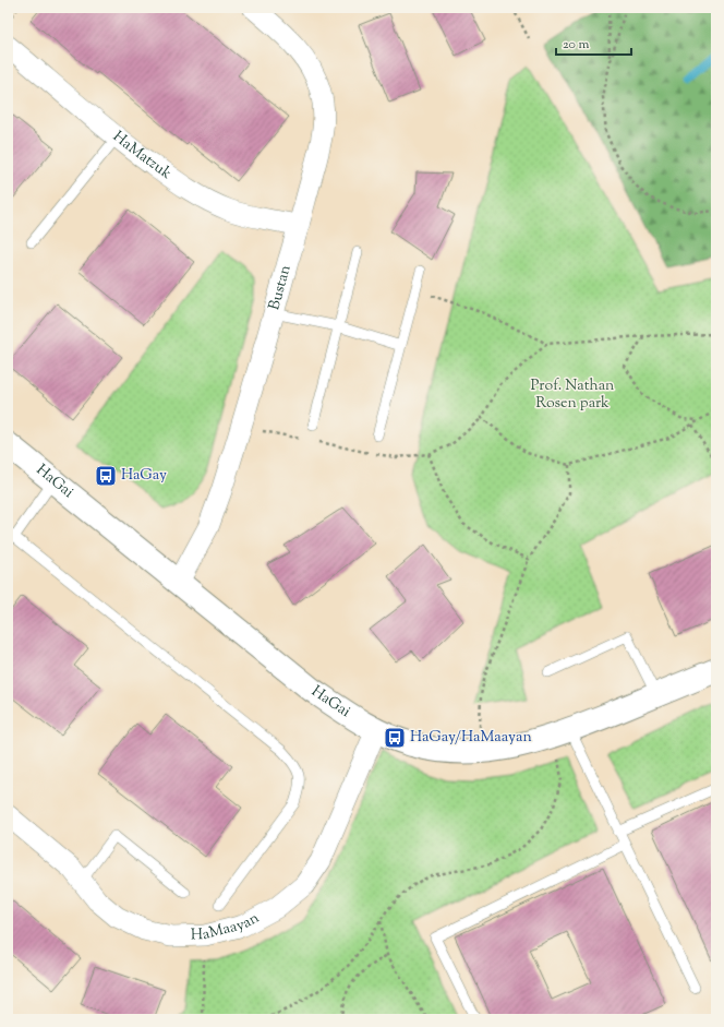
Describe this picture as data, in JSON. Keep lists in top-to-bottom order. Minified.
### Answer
{"streets":{"street":["HaMatzuk","Bustan","HaGai","HaMaayan"]},"crossings":[["HaMatzuk","Bustan"],["Bustan","HaGai"],["HaGai","HaMaayan"]],"parks":["Prof. Nathan Rosen park"],"places":{"bus stop":["HaGay","HaGay/HaMaayan"]},"scale_bar":"20 m"}
